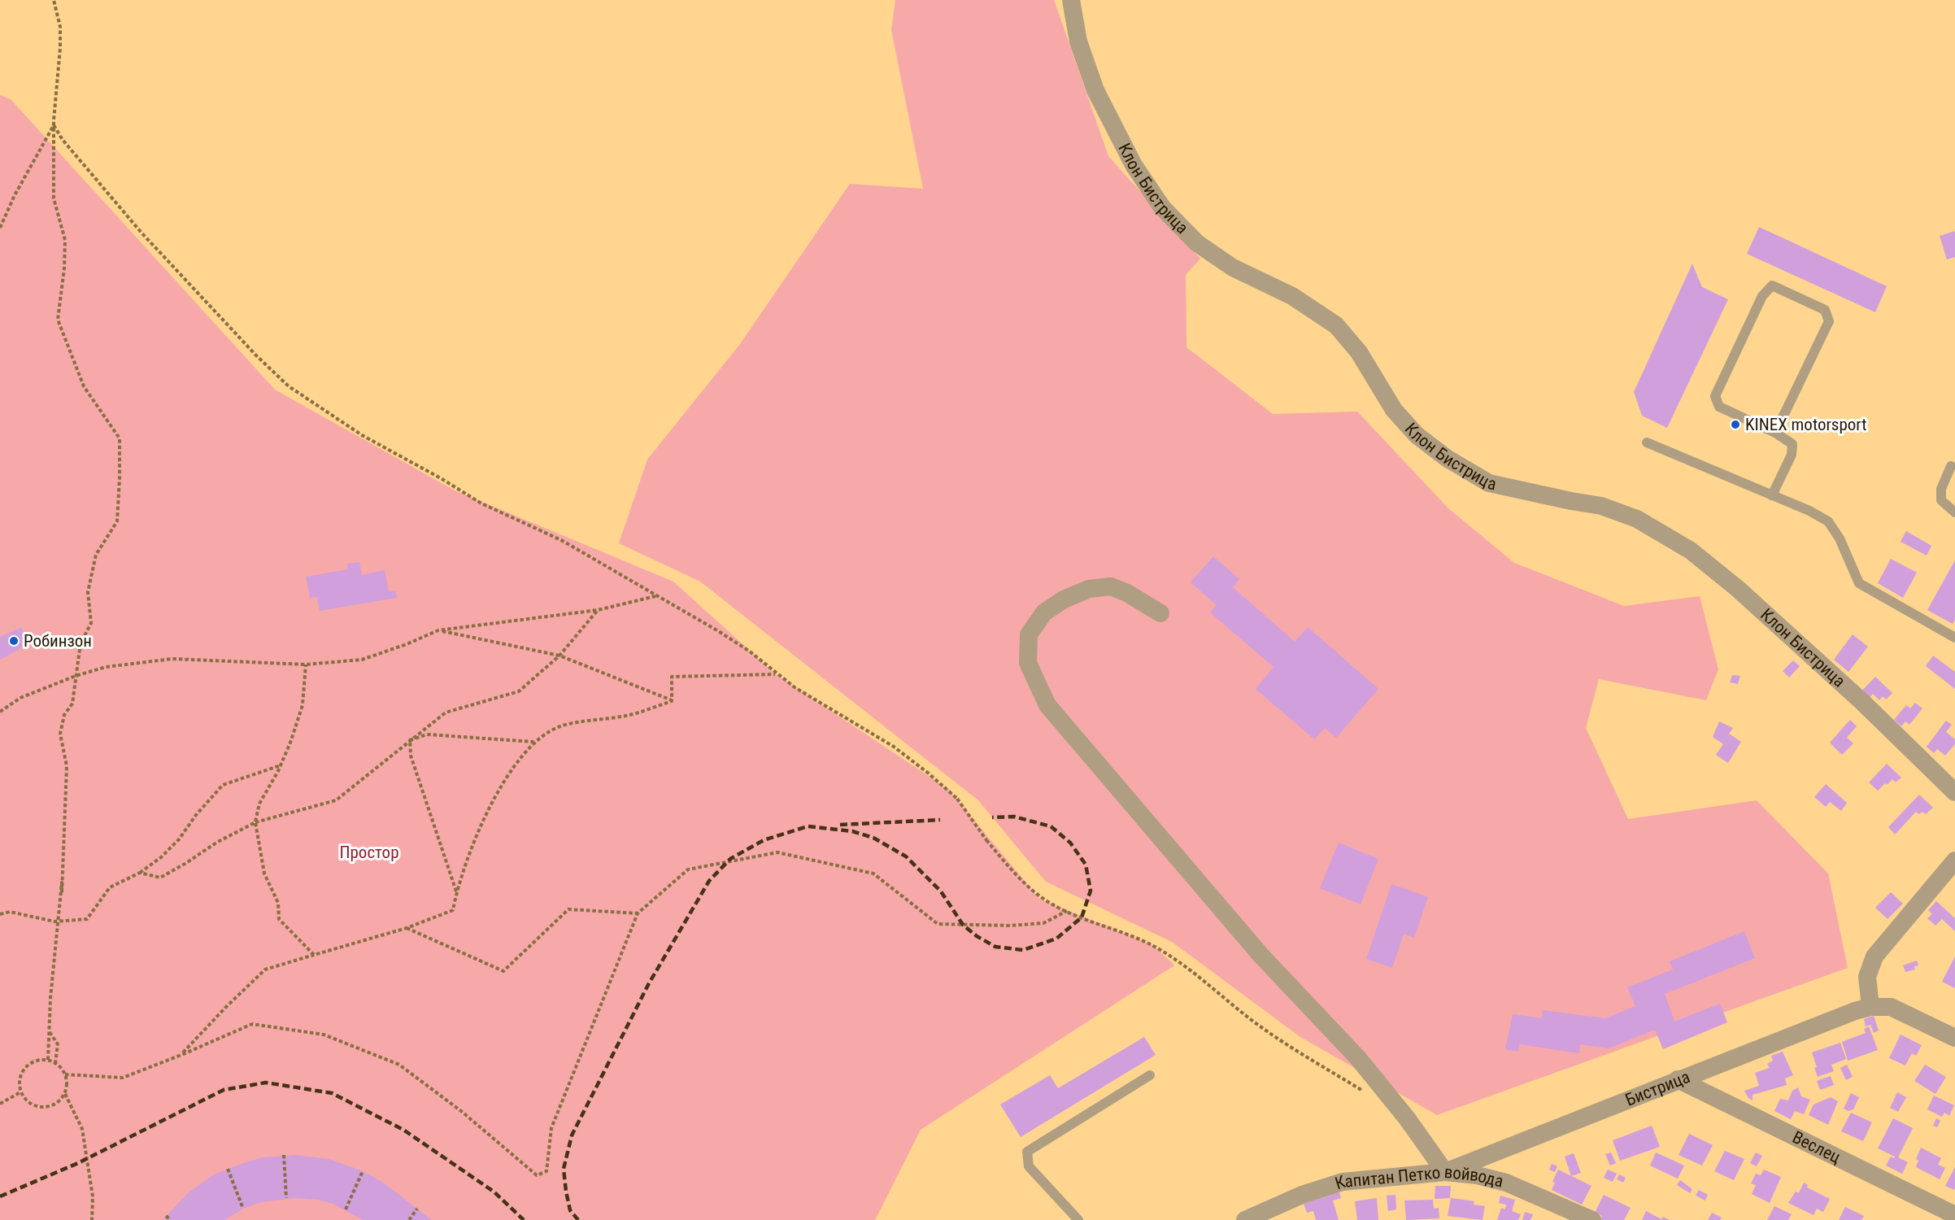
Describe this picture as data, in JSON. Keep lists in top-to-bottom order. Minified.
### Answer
{"streets":{"street":["Клон Бистрица","Бистрица","Веслец","Капитан Петко войвода"]},"crossings":[["Бистрица","Веслец"],["Бистрица","Капитан Петко войвода"]],"parks":["Простор"],"places":["KINEX motorsport","Робинзон"]}
